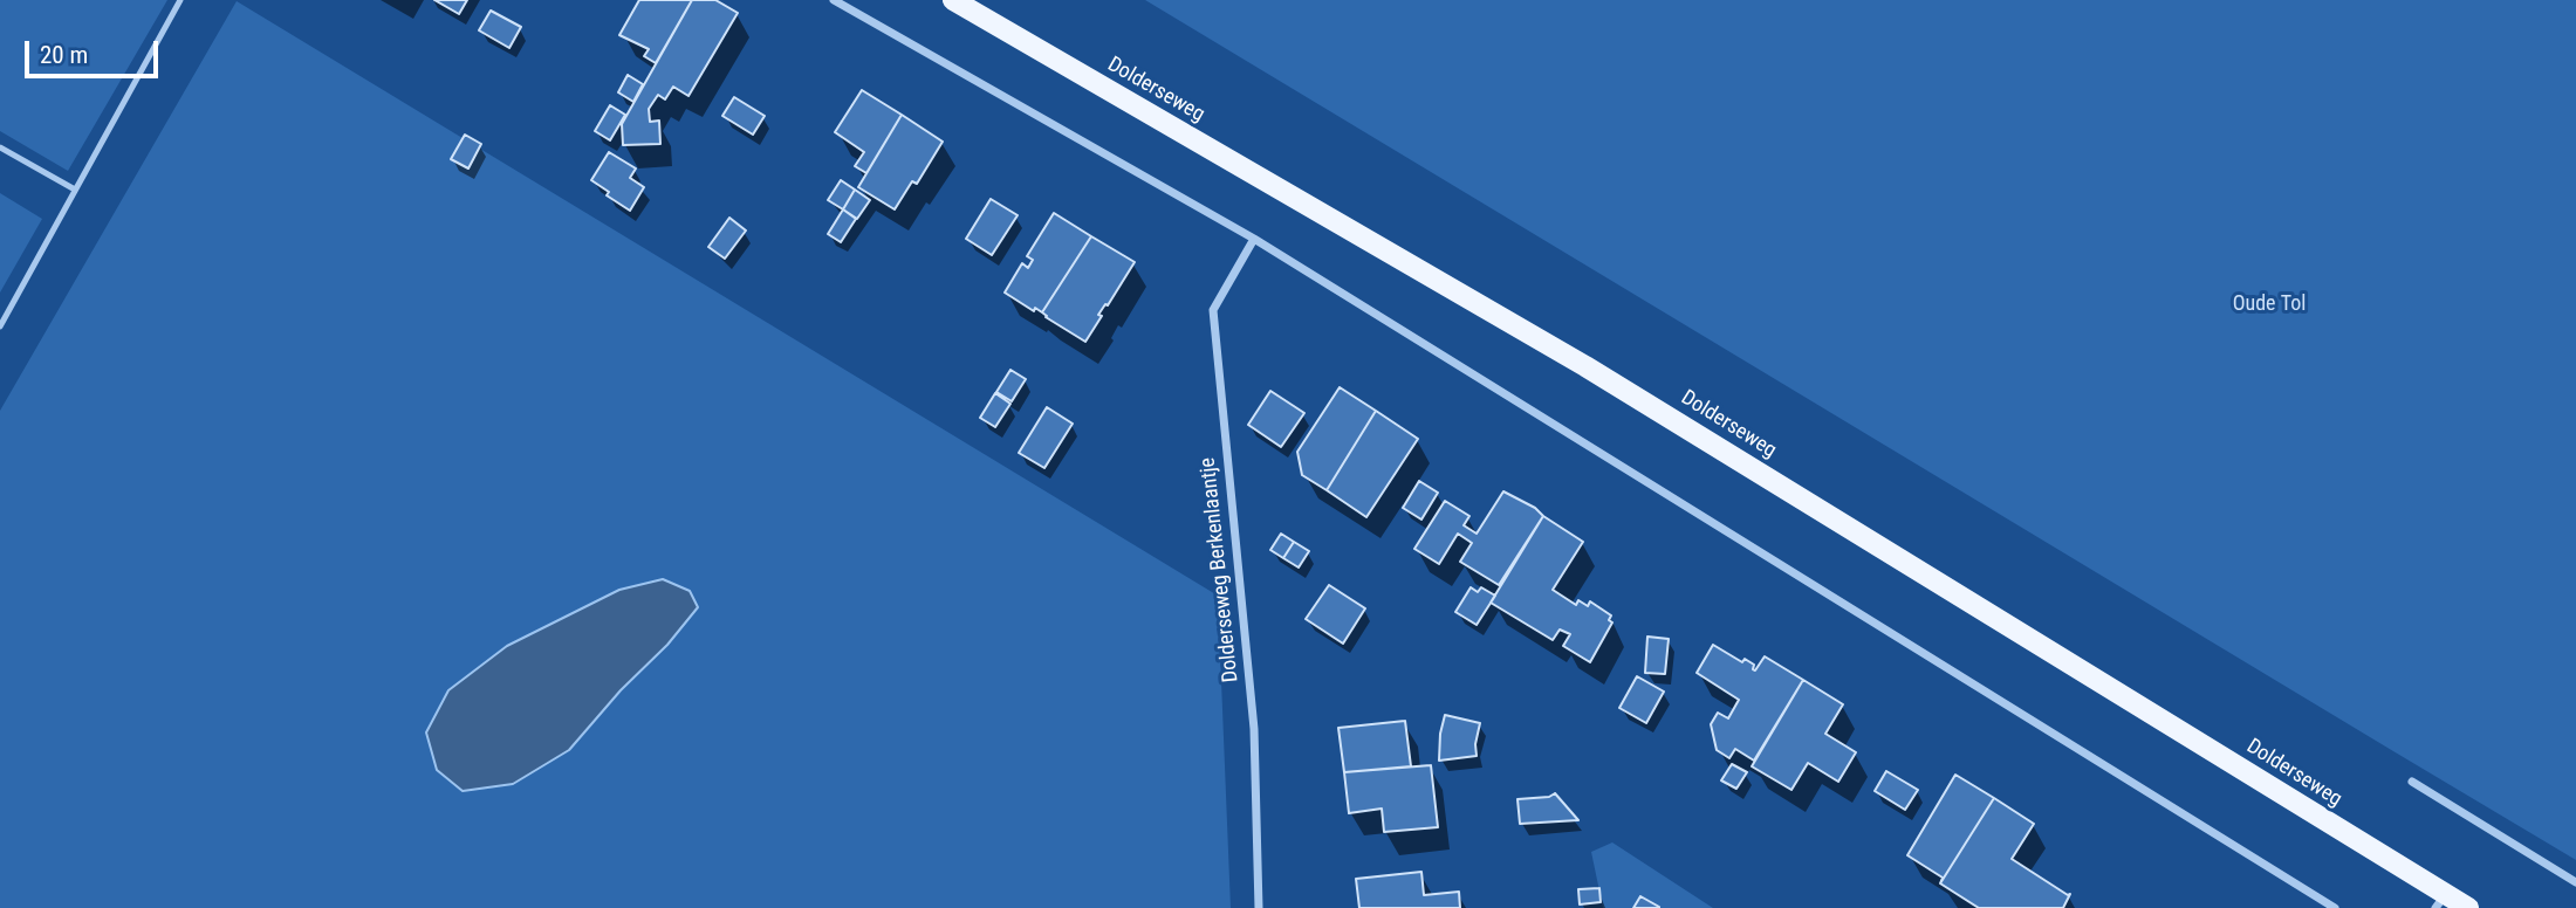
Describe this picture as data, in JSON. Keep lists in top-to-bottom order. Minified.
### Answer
{"streets":{"main road":["Dolderseweg"],"street":["Dolderseweg Berkenlaantje"]},"parks":["Oude Tol"],"scale_bar":"20 m"}
